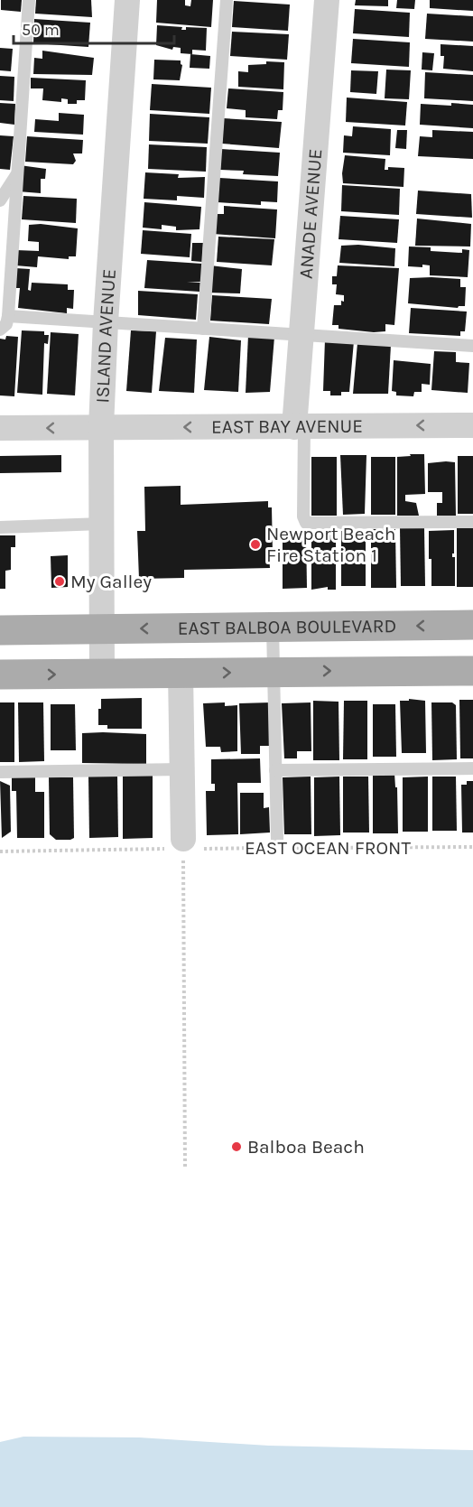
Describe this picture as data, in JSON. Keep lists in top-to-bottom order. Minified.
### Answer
{"streets":{"main road":["EAST BALBOA BOULEVARD"],"street":["ANADE AVENUE","ISLAND AVENUE","EAST BAY AVENUE"],"path":["EAST OCEAN FRONT"]},"crossings":[["ANADE AVENUE","EAST BAY AVENUE"],["ISLAND AVENUE","EAST BAY AVENUE"],["ISLAND AVENUE","EAST BALBOA BOULEVARD"]],"one_way":["EAST BAY AVENUE"],"places":["Newport Beach Fire Station 1","My Galley","Balboa Beach"],"scale_bar":"50 m"}
